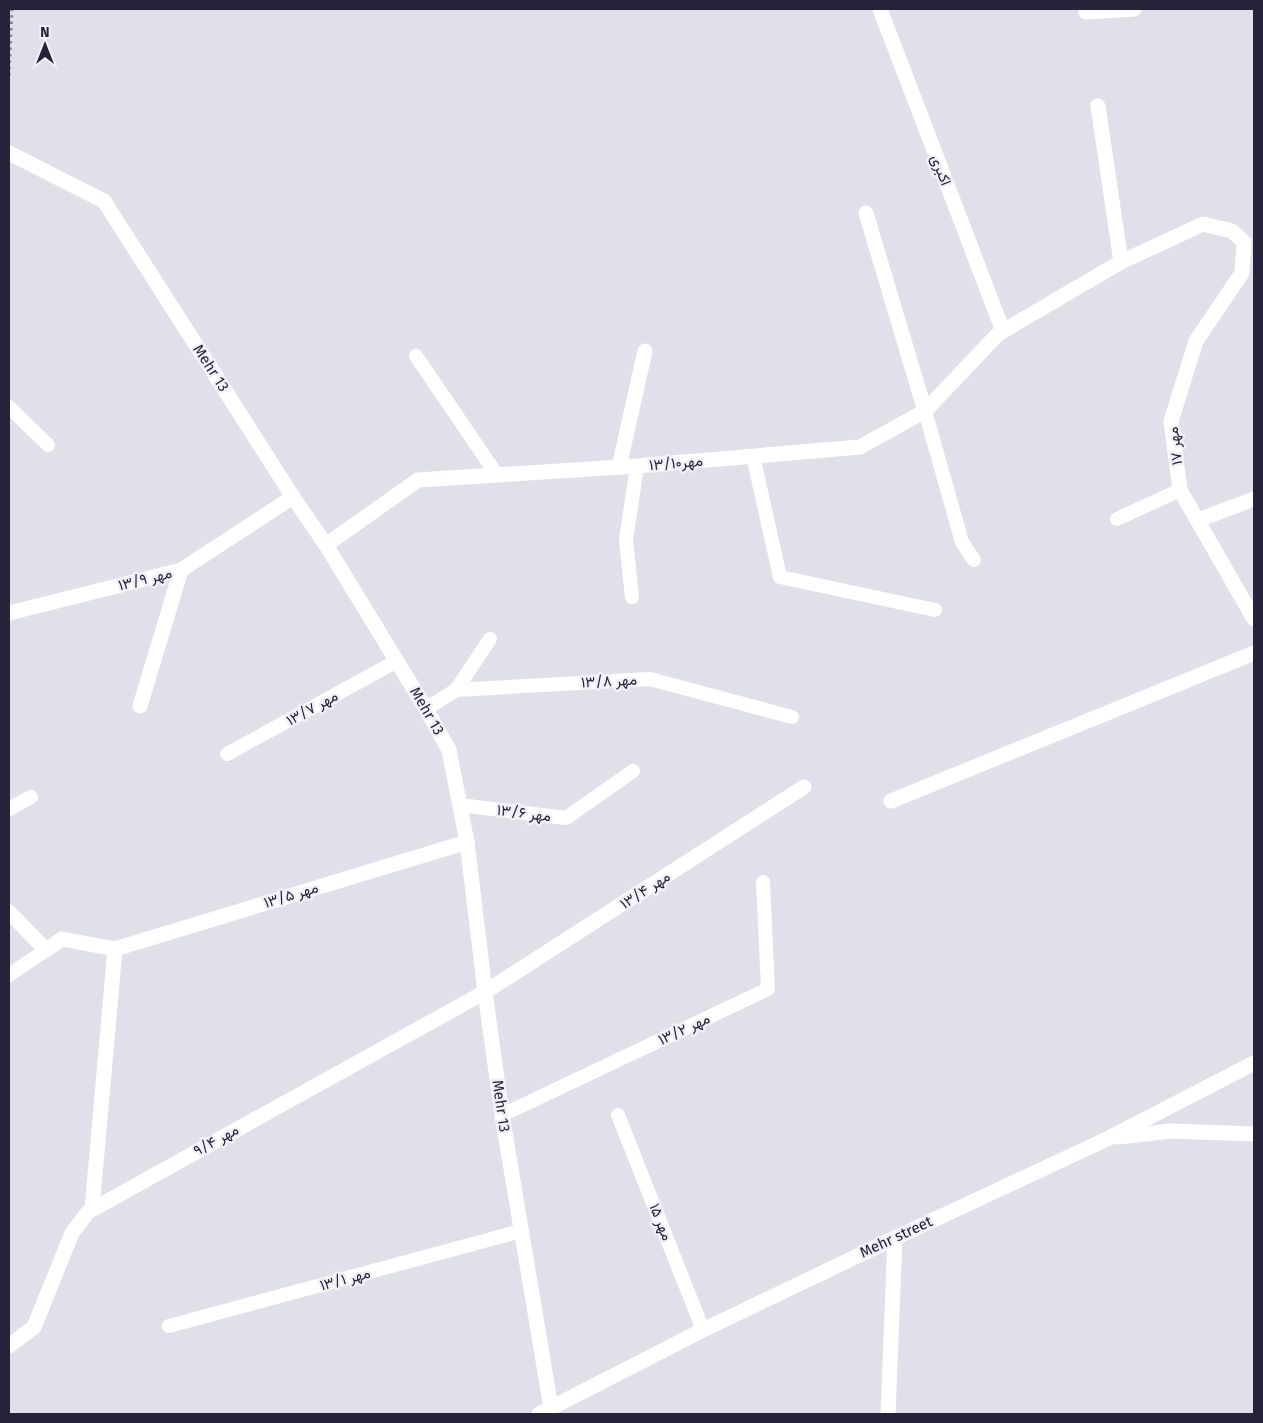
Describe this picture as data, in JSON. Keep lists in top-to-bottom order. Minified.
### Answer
{"streets":{"street":["اکبری","Mehr 13","مهر ۱۷","مهر۱۳/۱۰","مهر ۱۳/۹","مهر ۱۳/۴","مهر ۱۳/۵","مهر ۹/۴","Mehr street"],"lane":["مهر ۱۳/۸","مهر ۱۳/۷","مهر ۱۳/۶","مهر ۱۳/۲","مهر ۱۵","مهر ۱۳/۱"]},"crossings":[["اکبری","مهر۱۳/۱۰"],["Mehr 13","مهر۱۳/۱۰"],["Mehr 13","مهر ۱۳/۹"],["Mehr 13","مهر ۱۳/۸"],["Mehr 13","مهر ۱۳/۷"],["Mehr 13","مهر ۱۳/۶"],["Mehr 13","مهر ۱۳/۴"],["Mehr 13","مهر ۱۳/۵"],["Mehr 13","مهر ۱۳/۲"],["Mehr 13","مهر ۹/۴"],["Mehr 13","Mehr street"],["Mehr 13","مهر ۱۳/۱"],["مهر ۱۷","مهر۱۳/۱۰"],["مهر ۱۳/۴","مهر ۹/۴"],["مهر ۱۵","Mehr street"]],"north":"top"}
